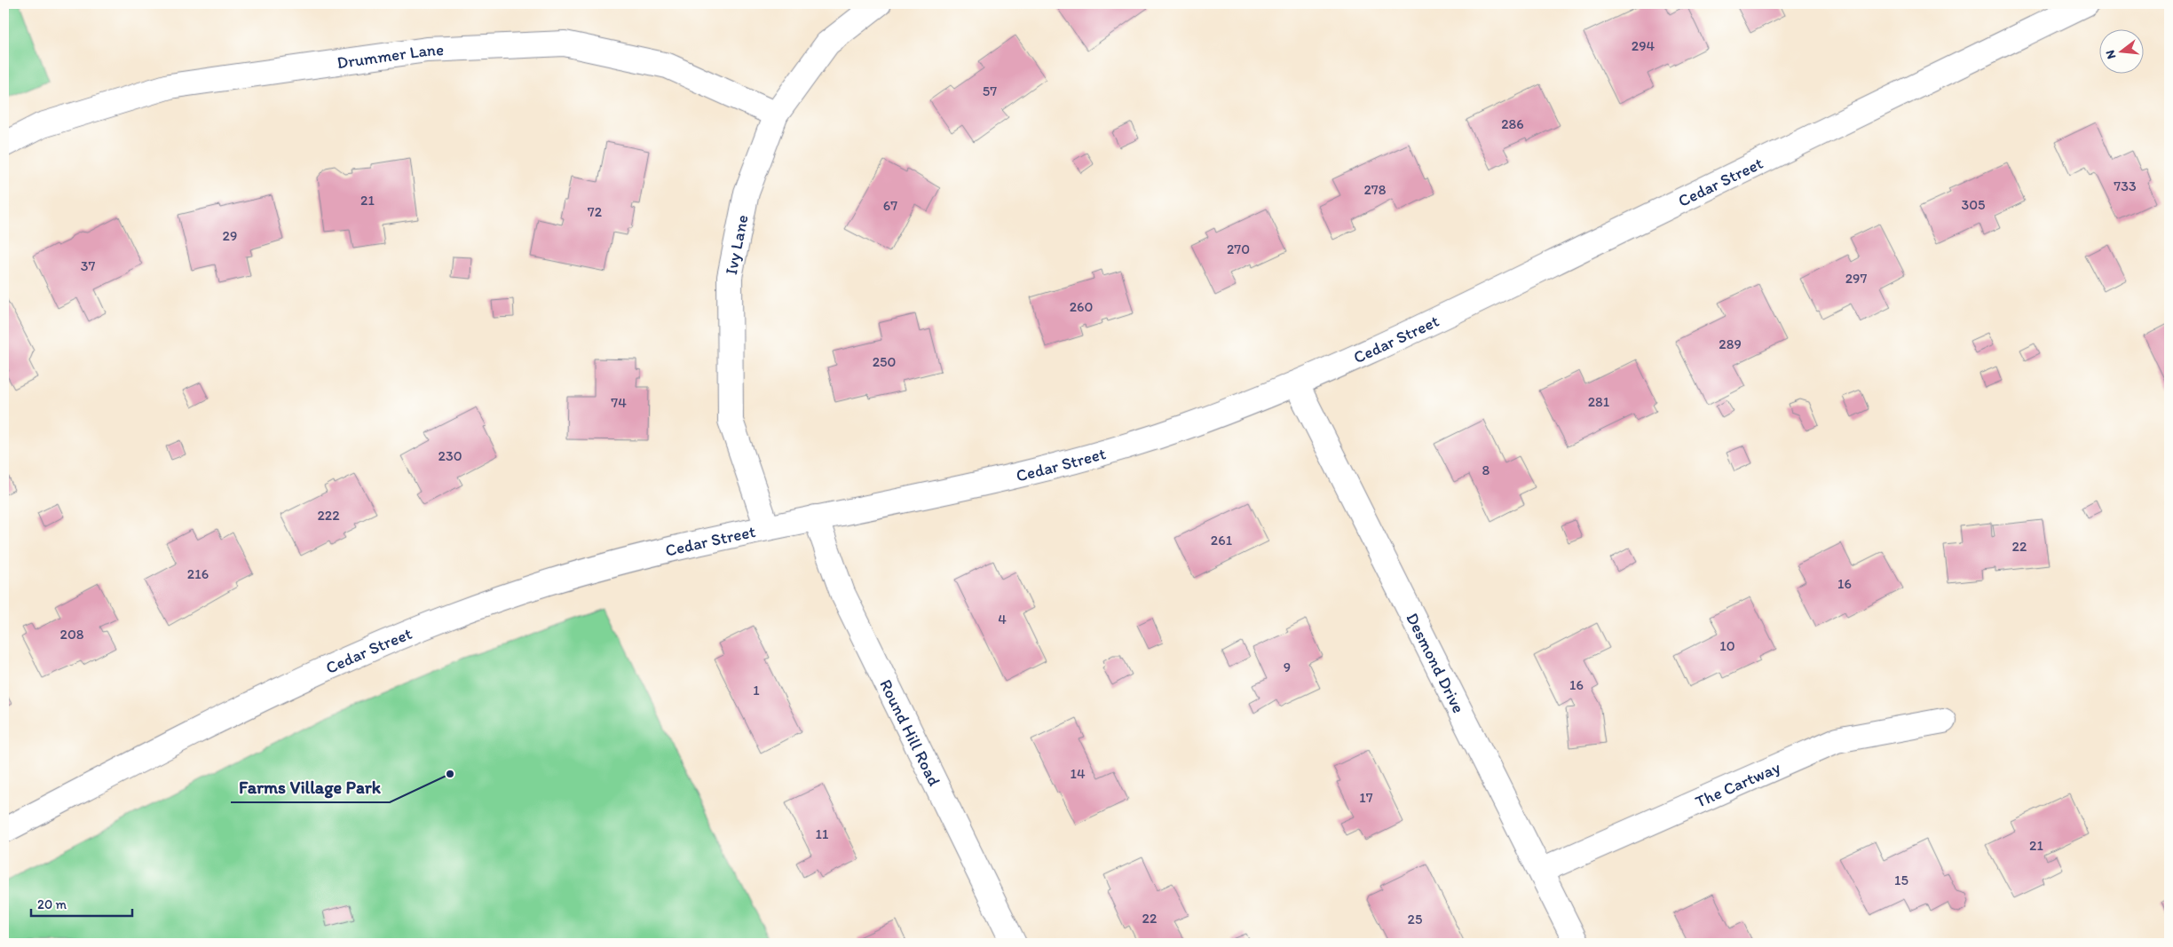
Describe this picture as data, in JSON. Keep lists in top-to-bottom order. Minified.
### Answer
{"streets":{"street":["Drummer Lane","Cedar Street","Ivy Lane","Desmond Drive","Round Hill Road","The Cartway"]},"crossings":[["Drummer Lane","Ivy Lane"],["Cedar Street","Ivy Lane"],["Cedar Street","Desmond Drive"],["Cedar Street","Round Hill Road"],["Desmond Drive","The Cartway"]],"places":["Farms Village Park"],"house_numbers":["294","57","286","733","278","21","305","67","72","29","270","37","297","260","289","250","281","74","230","8","222","261","22","216","16","4","208","10","9","16","1","14","17","11","21","15","22","25"],"scale_bar":"20 m","north":"left"}
